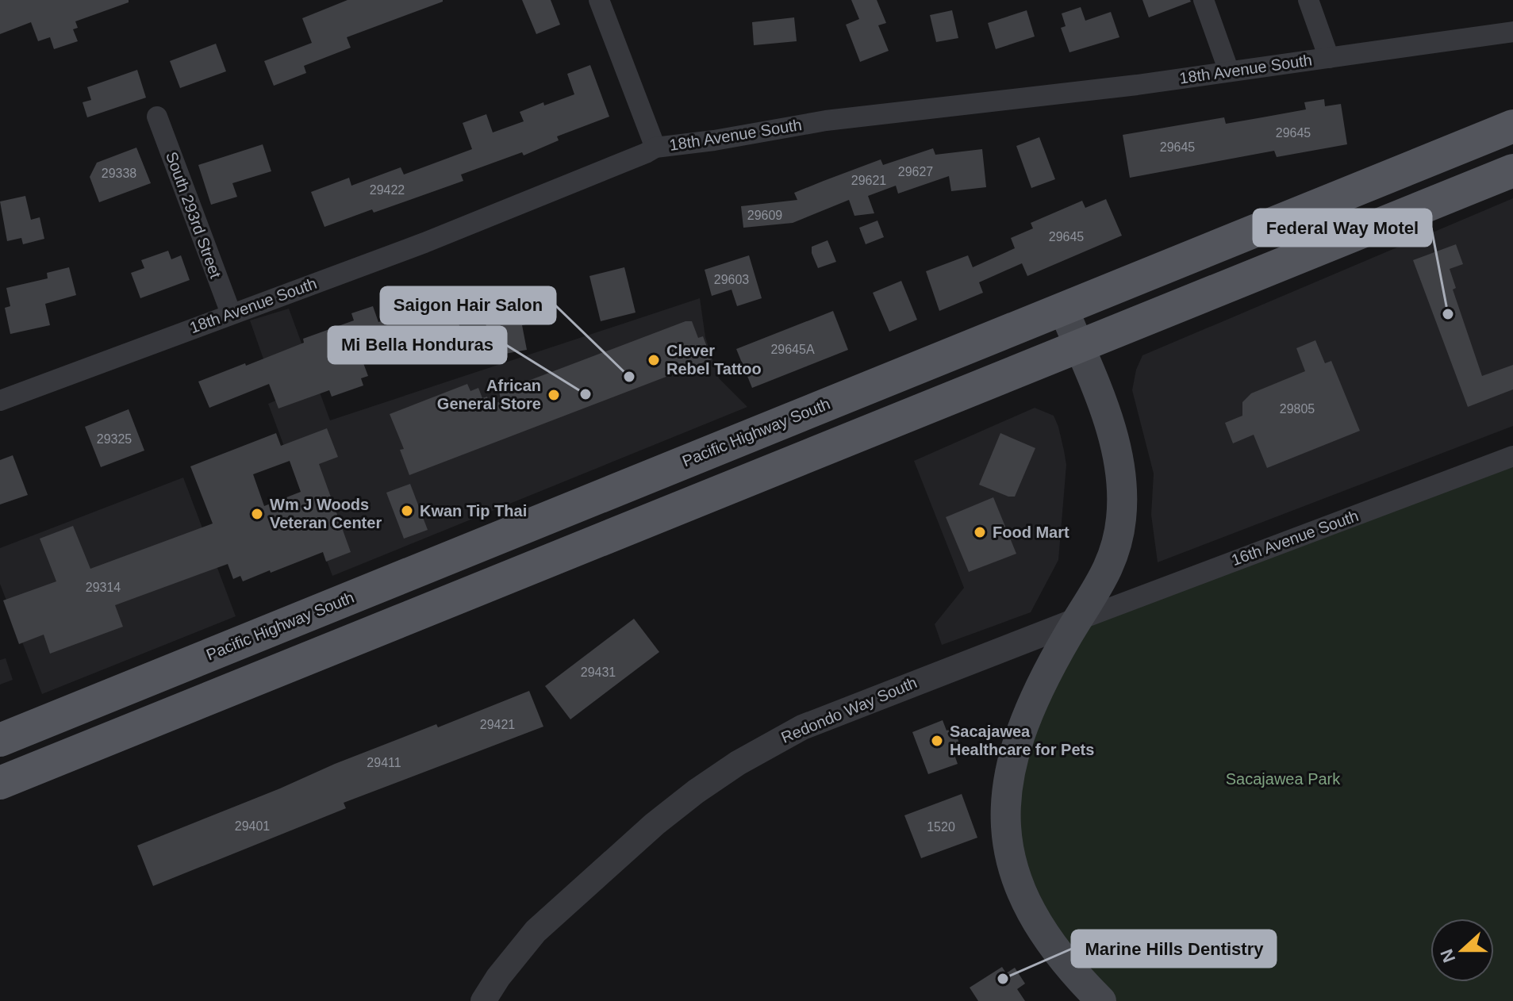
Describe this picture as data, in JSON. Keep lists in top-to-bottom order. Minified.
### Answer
{"streets":{"main road":["Pacific Highway South"],"street":["18th Avenue South","South 293rd Street","16th Avenue South","Redondo Way South"]},"crossings":[["18th Avenue South","South 293rd Street"],["16th Avenue South","Redondo Way South"]],"parks":["Sacajawea Park"],"places":["Federal Way Motel","Clever Rebel Tattoo","Saigon Hair Salon","Mi Bella Honduras","African General Store","Kwan Tip Thai","Wm J Woods Veteran Center","Food Mart","Sacajawea Healthcare for Pets","Marine Hills Dentistry"],"house_numbers":["29645","29645","29627","29338","29621","29422","29609","29645","29603","29645A","29805","29325","29314","29431","29421","29411","29401","1520"],"north":"left"}
